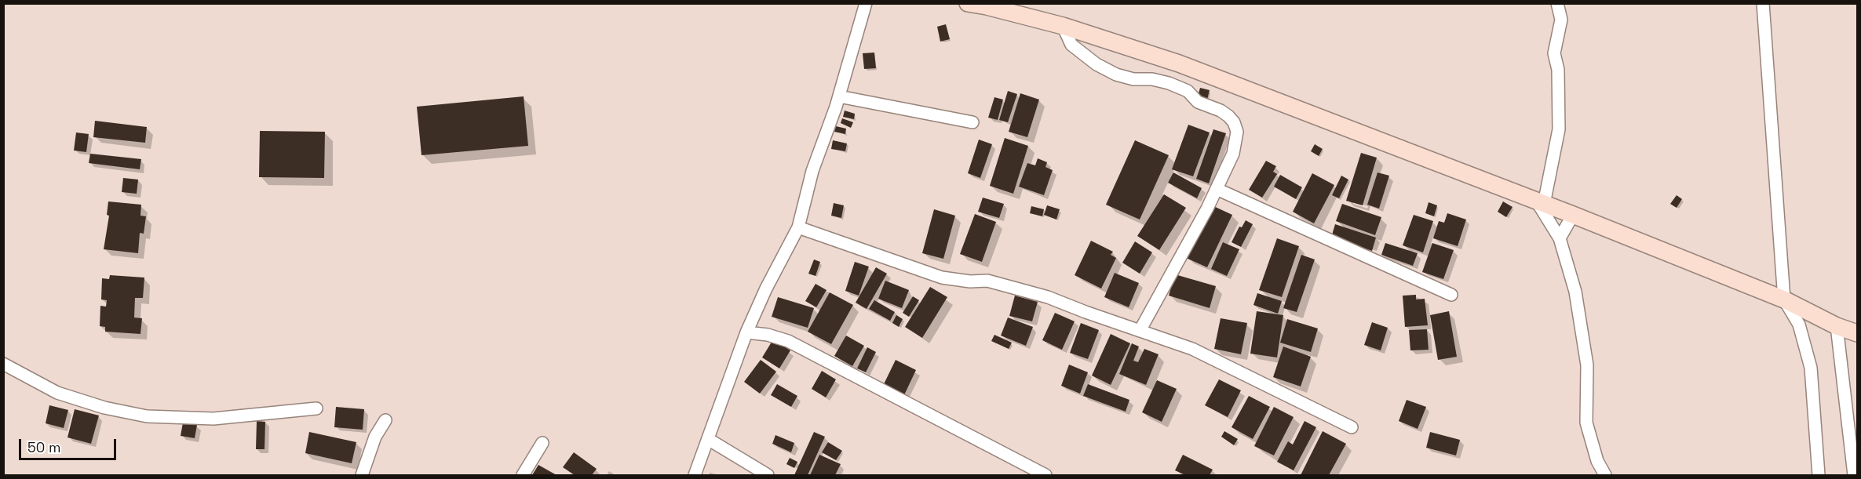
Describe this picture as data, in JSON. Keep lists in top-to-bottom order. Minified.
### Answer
{"scale_bar":"50 m"}
